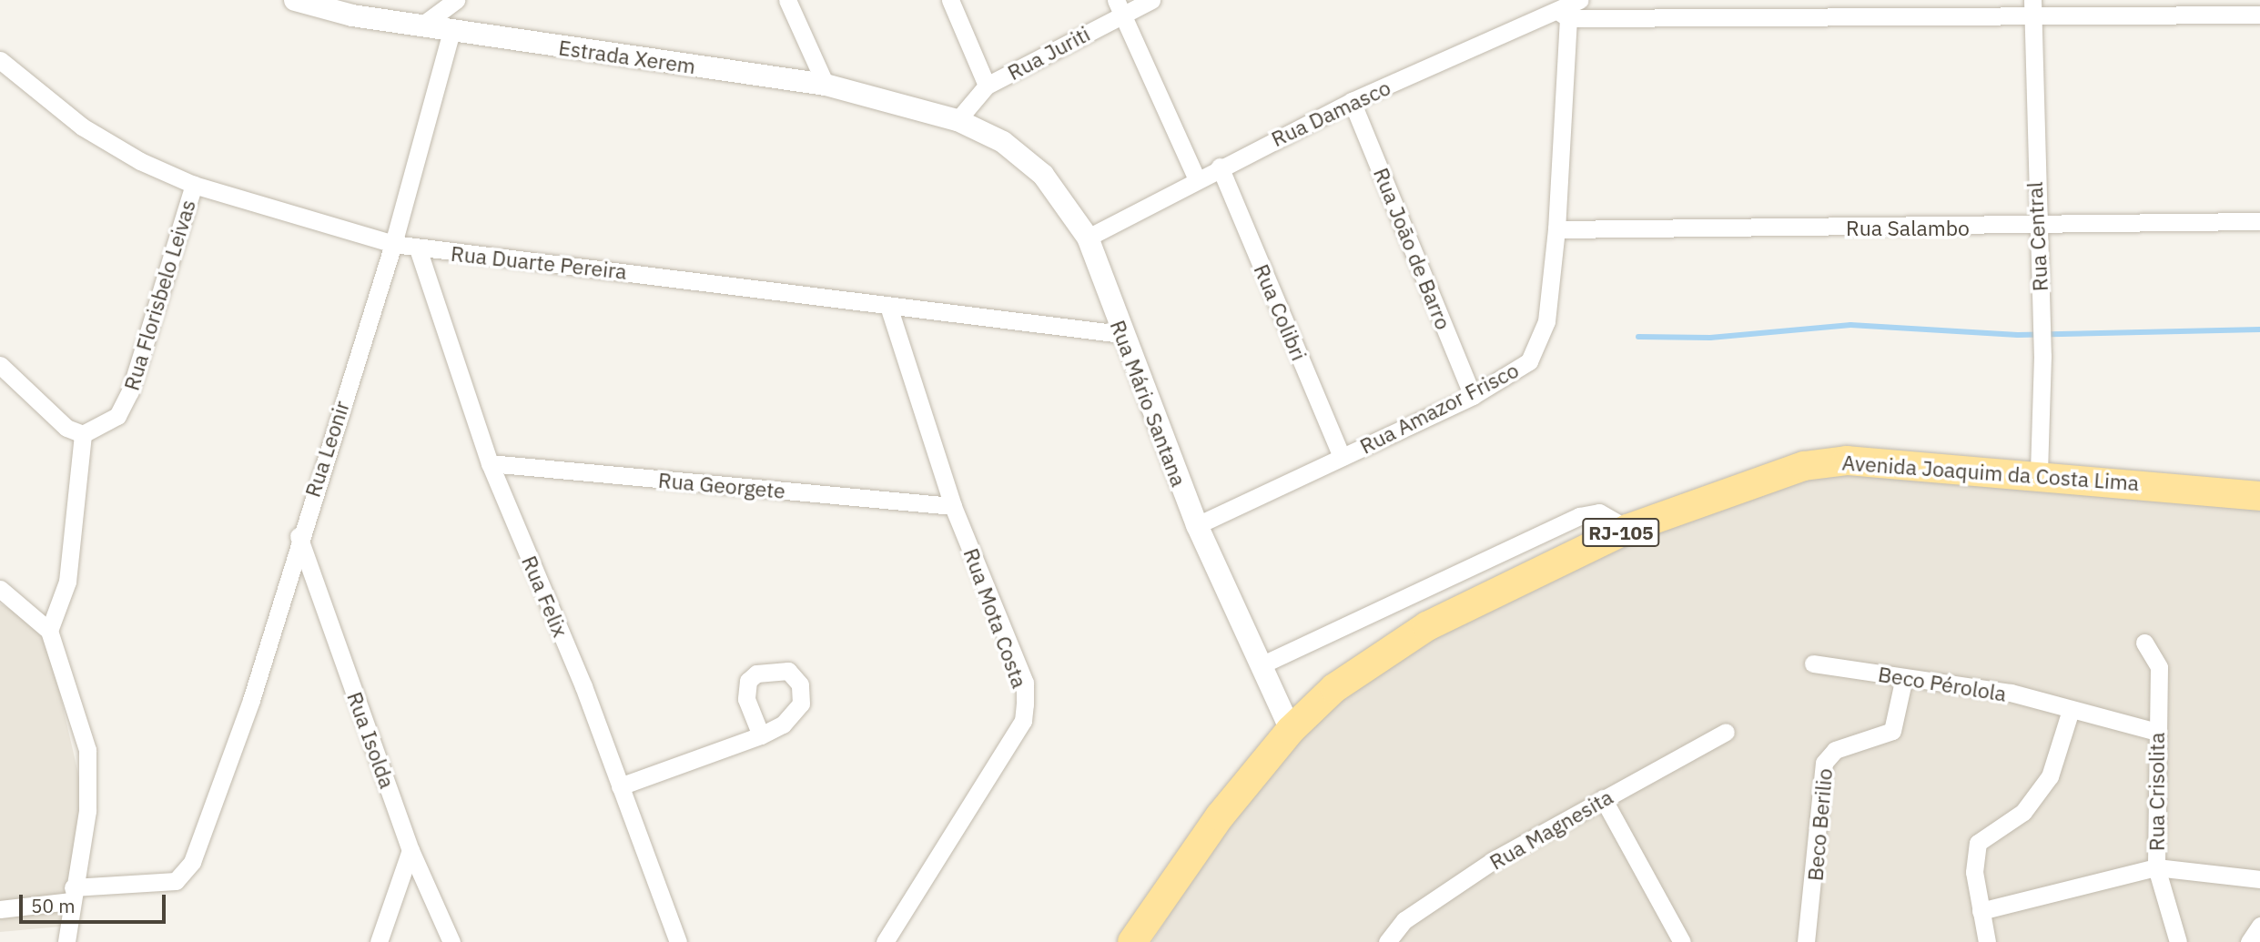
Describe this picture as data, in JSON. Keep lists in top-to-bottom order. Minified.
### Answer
{"streets":{"main road":["Avenida Joaquim da Costa Lima","RJ-105"],"street":["Rua Juriti","Estrada Xerem","Rua Damasco","Rua Salambo","Rua Central","Rua Joāo de Barro","Rua Duarte Pereira","Rua Florisbelo Leivas","Rua Colibri","Rua Mário Santana","Rua Amazor Frisco","Rua Leonir","Rua Georgete","Rua Felix","Rua Mota Costa","Beco Pérolola","Rua Isolda","Rua Crisolita","Beco Berilio","Rua Magnesita"]},"crossings":[["Rua Juriti","Estrada Xerem"],["Rua Juriti","Rua Mário Santana"],["Estrada Xerem","Rua Mário Santana"],["Estrada Xerem","Rua Leonir"],["Rua Damasco","Rua Joāo de Barro"],["Rua Damasco","Rua Colibri"],["Rua Damasco","Rua Mário Santana"],["Rua Damasco","Rua Amazor Frisco"],["Rua Salambo","Rua Central"],["Rua Salambo","Rua Amazor Frisco"],["Rua Central","Avenida Joaquim da Costa Lima"],["Rua Joāo de Barro","Rua Amazor Frisco"],["Rua Duarte Pereira","Rua Florisbelo Leivas"],["Rua Duarte Pereira","Rua Mário Santana"],["Rua Duarte Pereira","Rua Leonir"],["Rua Duarte Pereira","Rua Felix"],["Rua Duarte Pereira","Rua Mota Costa"],["Rua Colibri","Rua Amazor Frisco"],["Rua Mário Santana","Rua Amazor Frisco"],["Rua Mário Santana","Avenida Joaquim da Costa Lima"],["Rua Leonir","Rua Isolda"],["Rua Georgete","Rua Felix"],["Rua Georgete","Rua Mota Costa"],["Beco Pérolola","Rua Crisolita"],["Beco Pérolola","Beco Berilio"]],"scale_bar":"50 m"}
